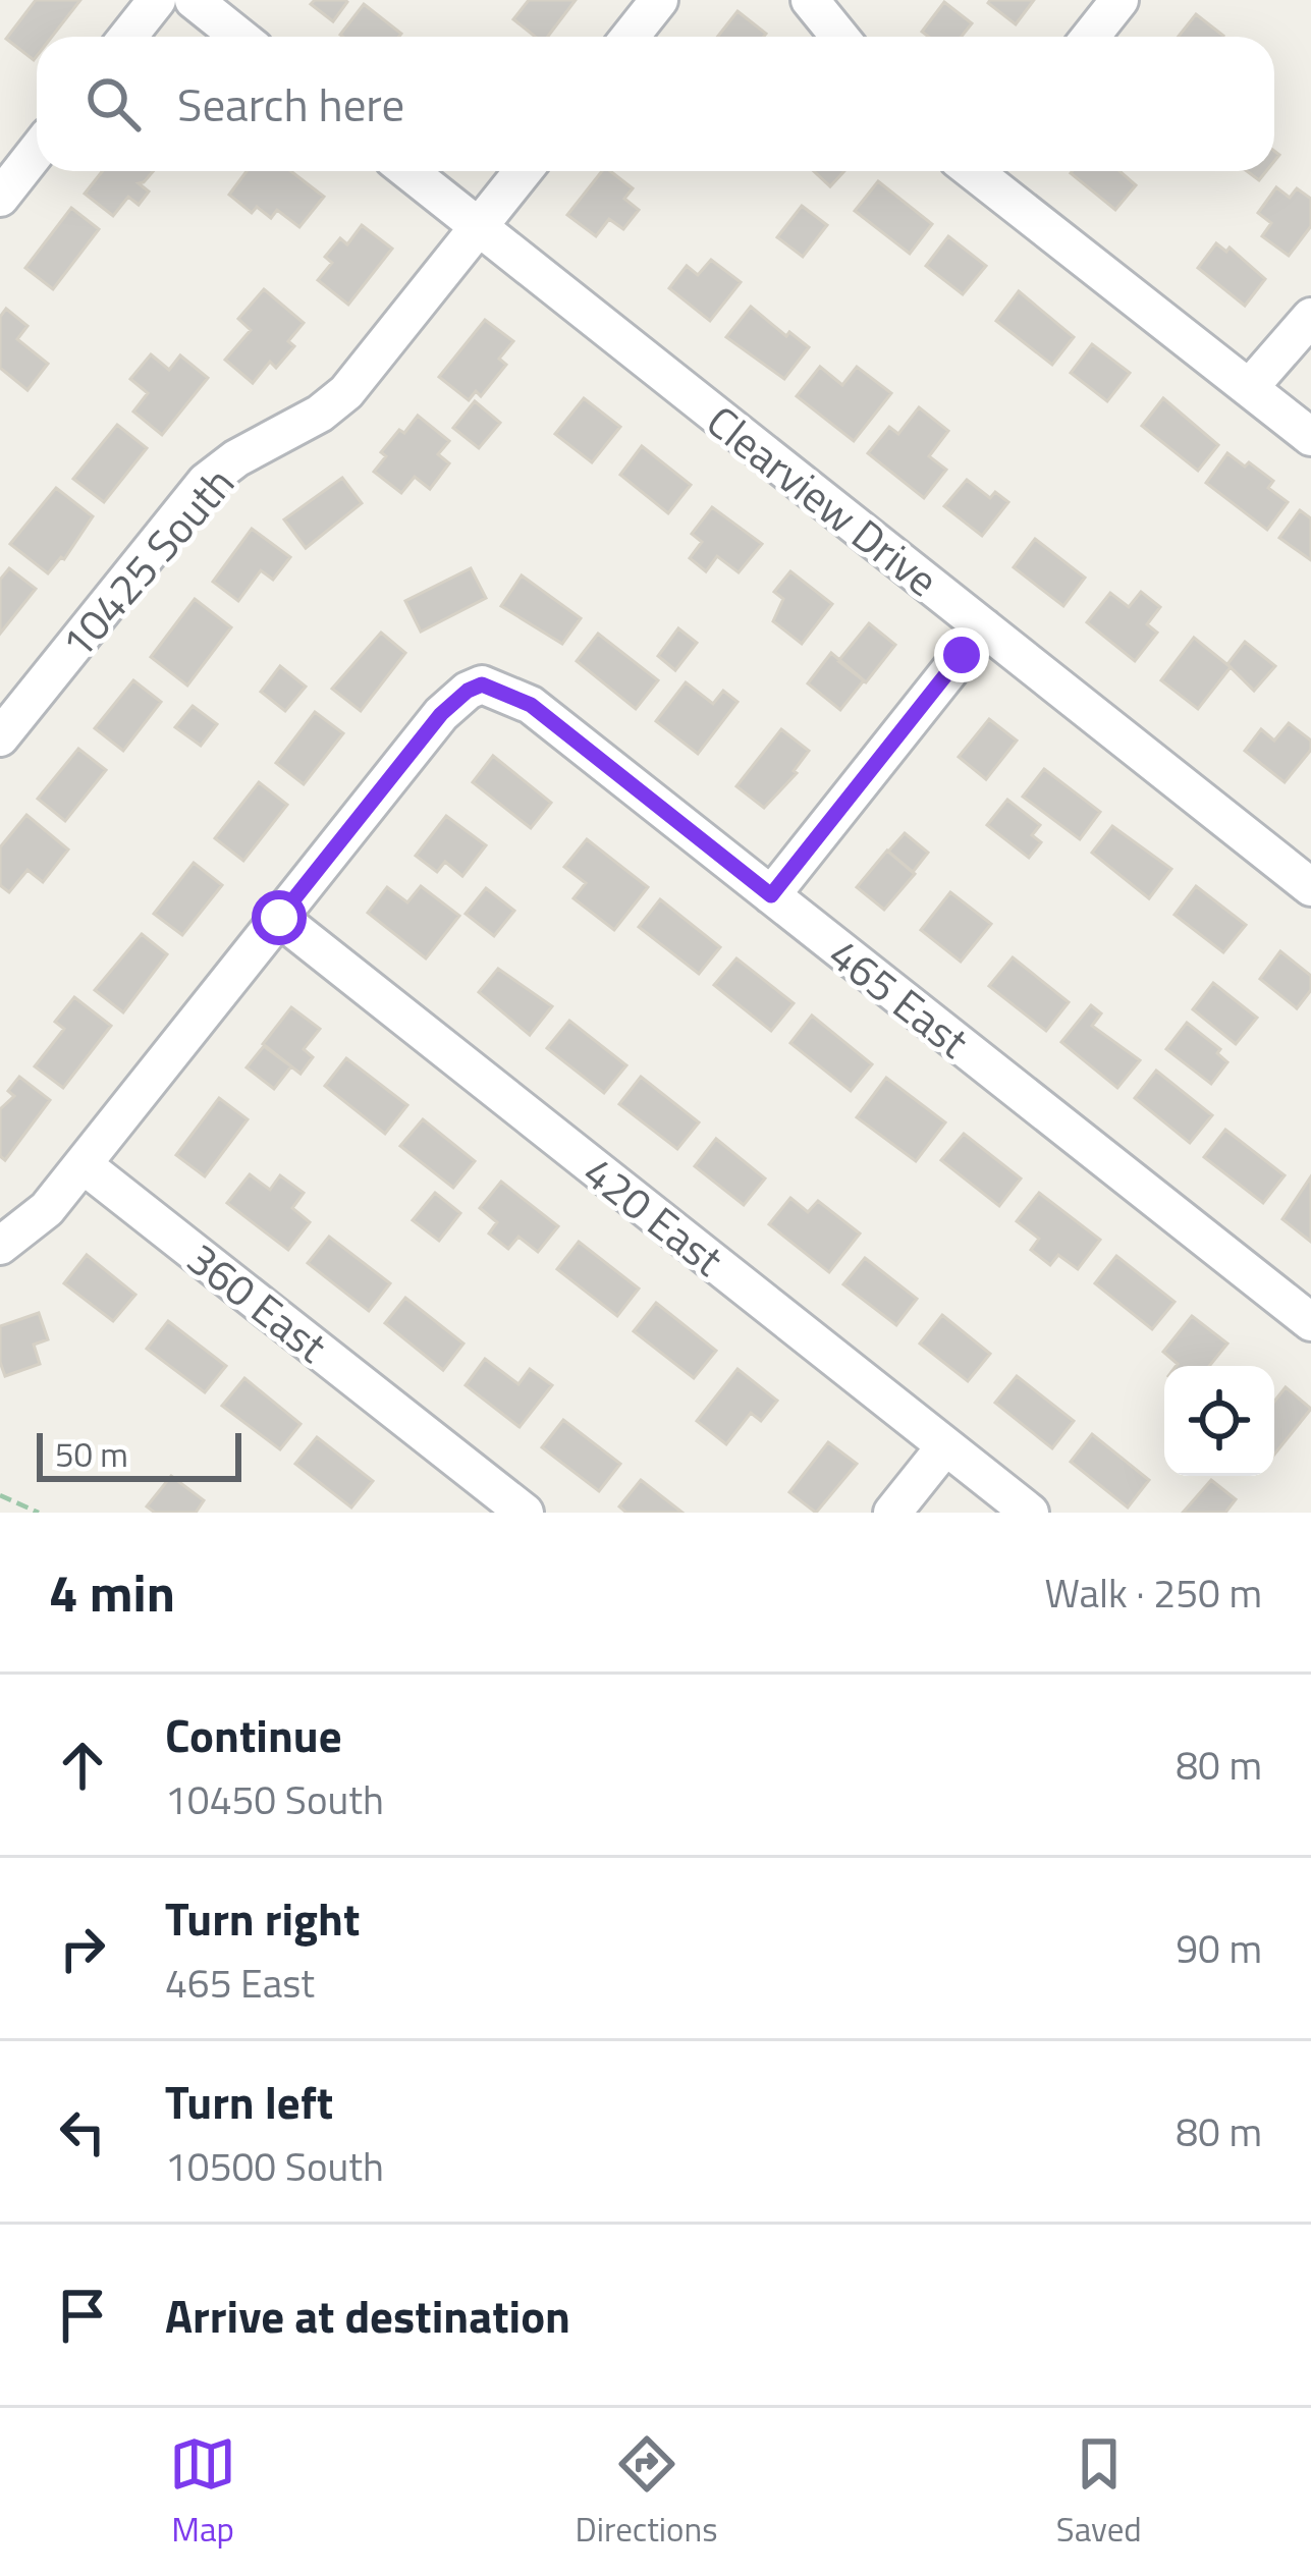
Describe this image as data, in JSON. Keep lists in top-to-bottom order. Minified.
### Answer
{"streets":{"street":["Clearview Drive","10425 South","465 East","420 East","360 East"]},"crossings":[["Clearview Drive","10425 South"],["465 East","420 East"]],"scale_bar":"50 m","page":{"search":"Search here","scale":"50 m","heading":["4 min","Walk · 250 m"],"list":[["Continue","10450 South","80 m"],["Turn right","465 East","90 m"],["Turn left","10500 South","80 m"],"Arrive at destination"],"nav":["Map","Directions","Saved"]}}
